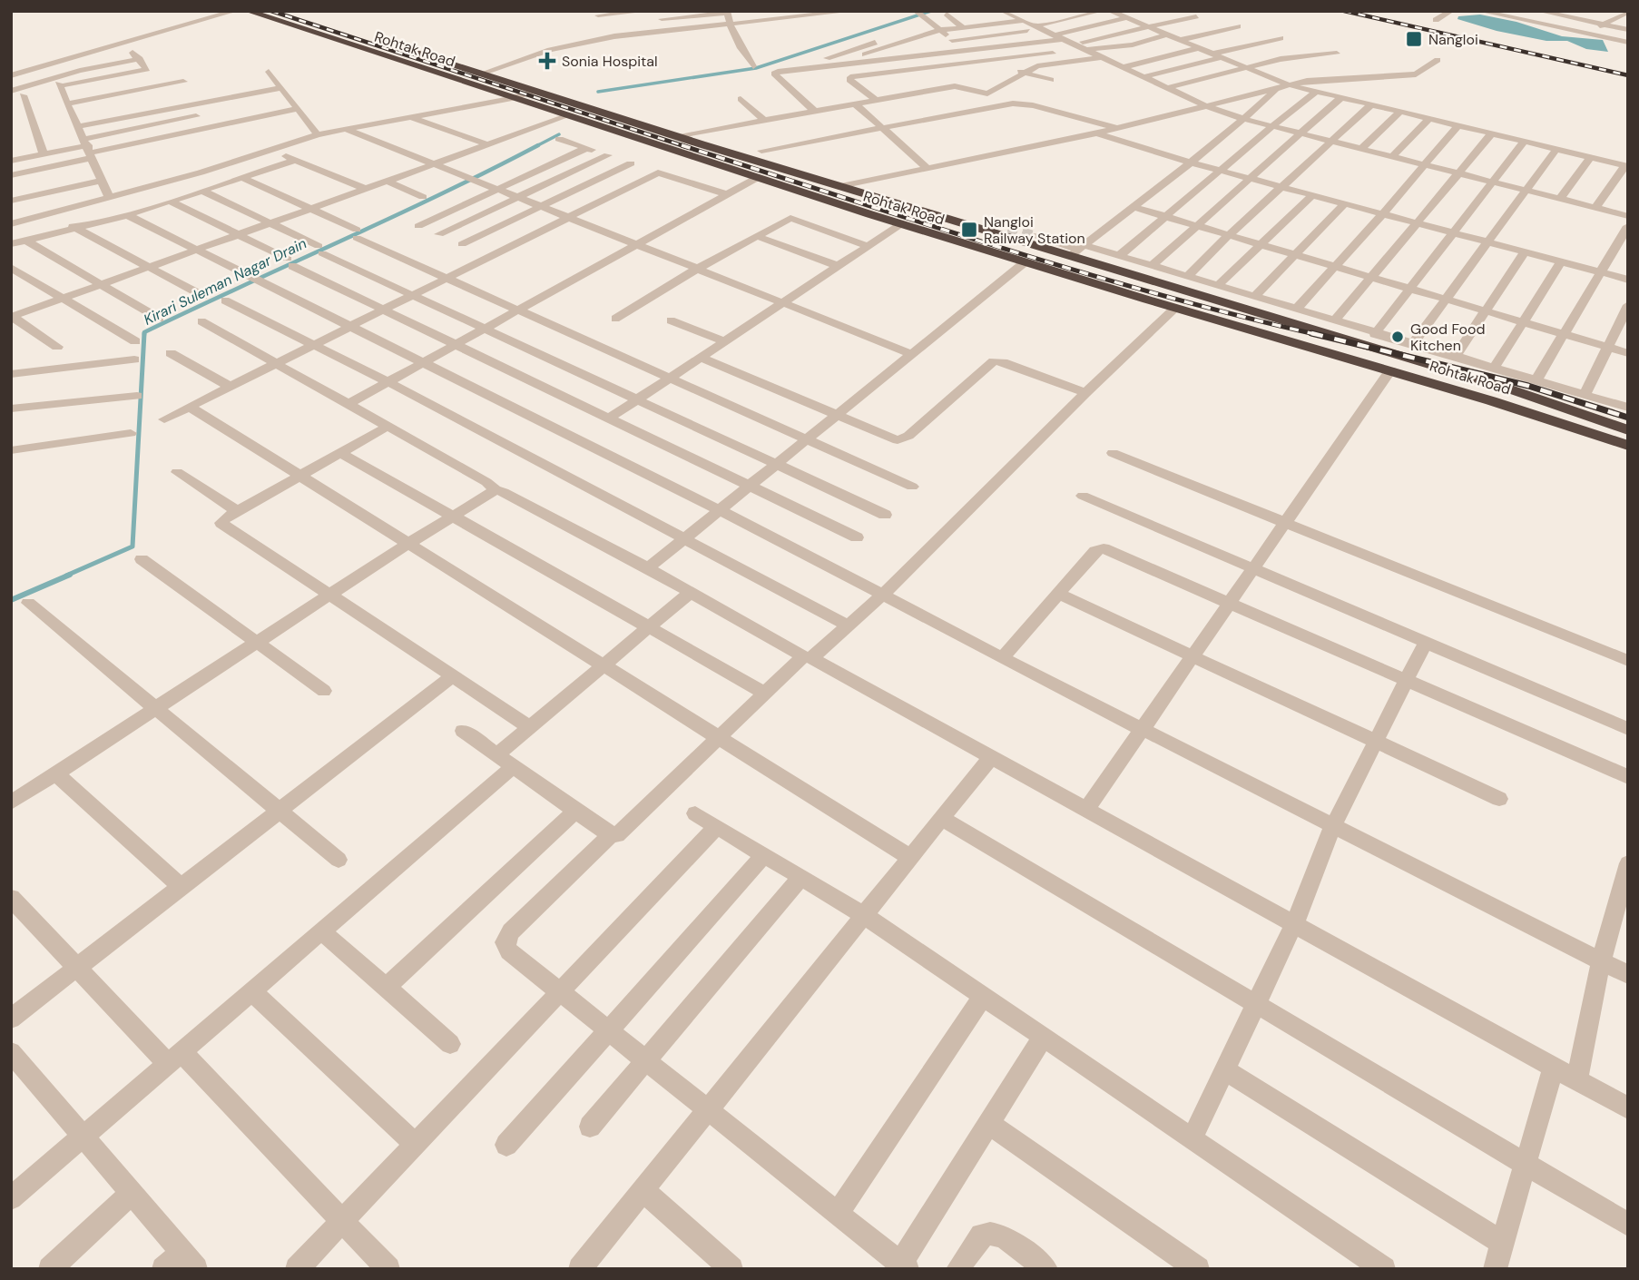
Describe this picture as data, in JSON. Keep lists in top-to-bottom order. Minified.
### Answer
{"streets":{"highway":["Rohtak Road"]},"water":["Kirari Suleman Nagar Drain"],"places":{"transit":["Nangloi","Nangloi Railway Station"],"health":["Sonia Hospital"],"other":["Good Food Kitchen"]}}
